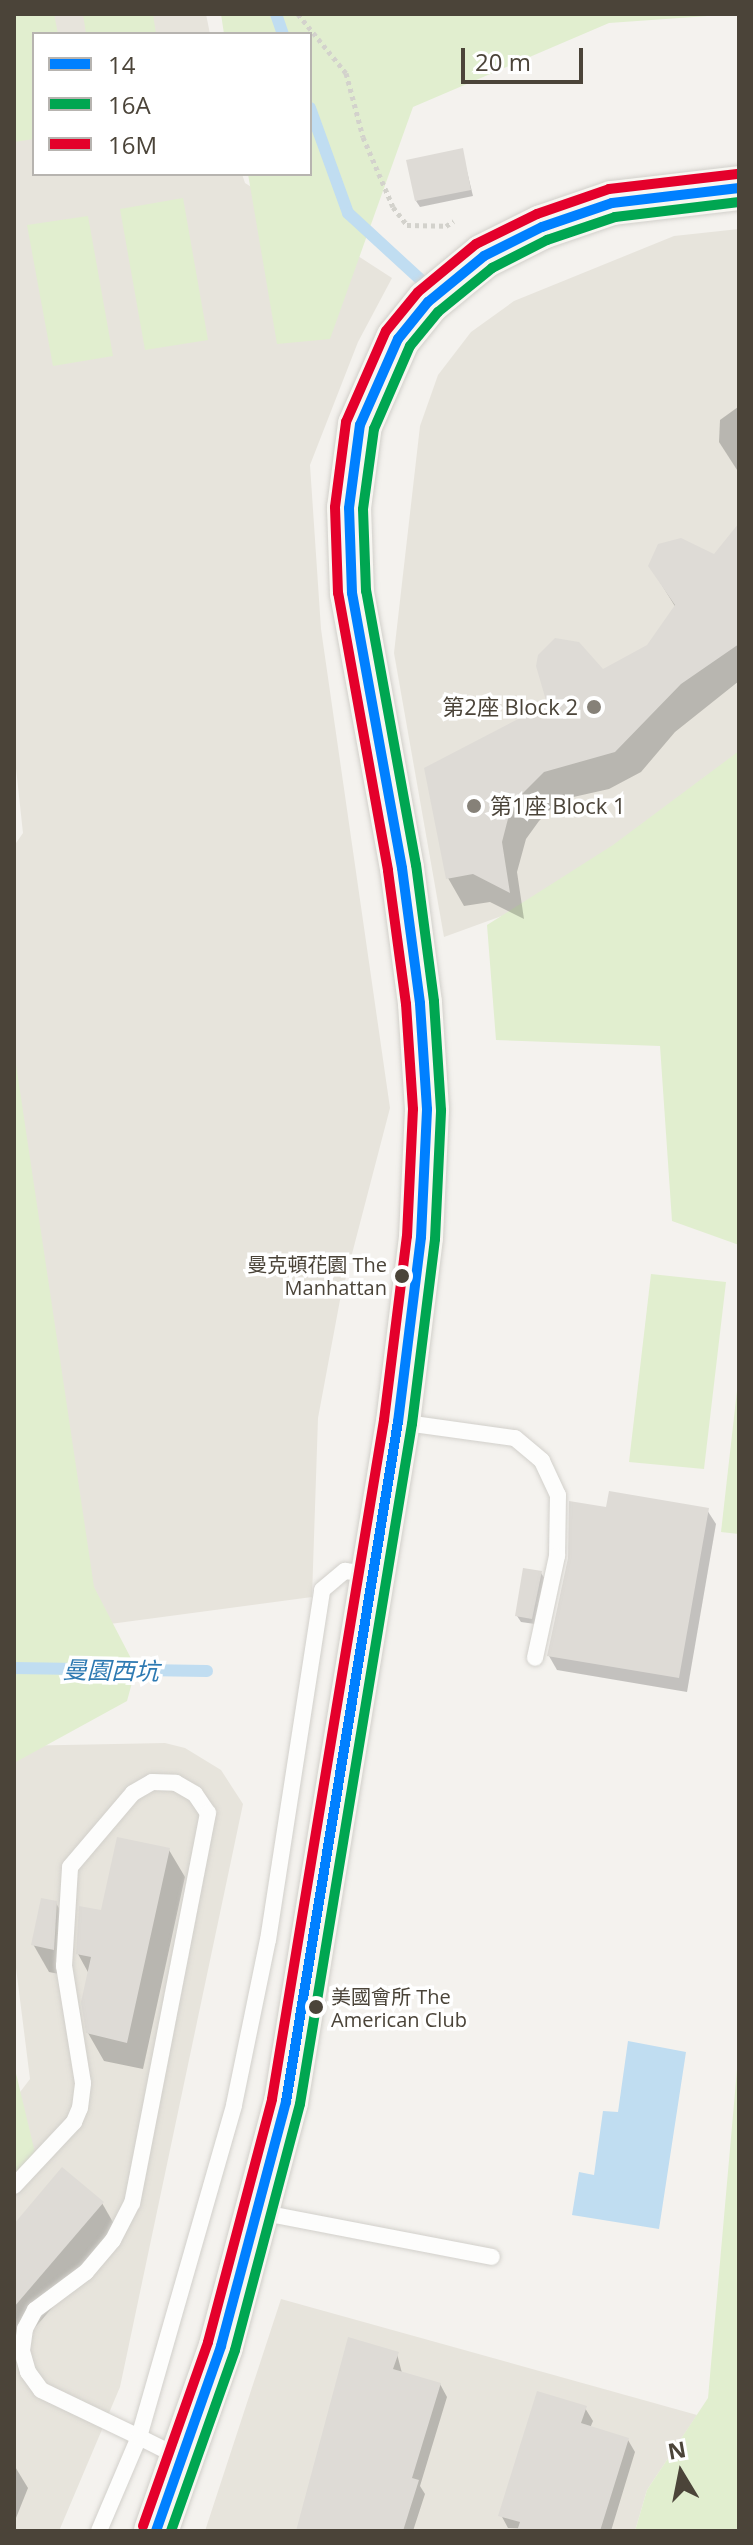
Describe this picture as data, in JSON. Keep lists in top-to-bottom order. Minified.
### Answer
{"water":["曼園西坑"],"places":["第2座 Block 2","第1座 Block 1","曼克頓花園 The Manhattan","美國會所 The American Club"],"lines":["transit line 16M","transit line 14","transit line 16A"],"legend":["14","16A","16M"],"scale_bar":"20 m","north":"top"}
